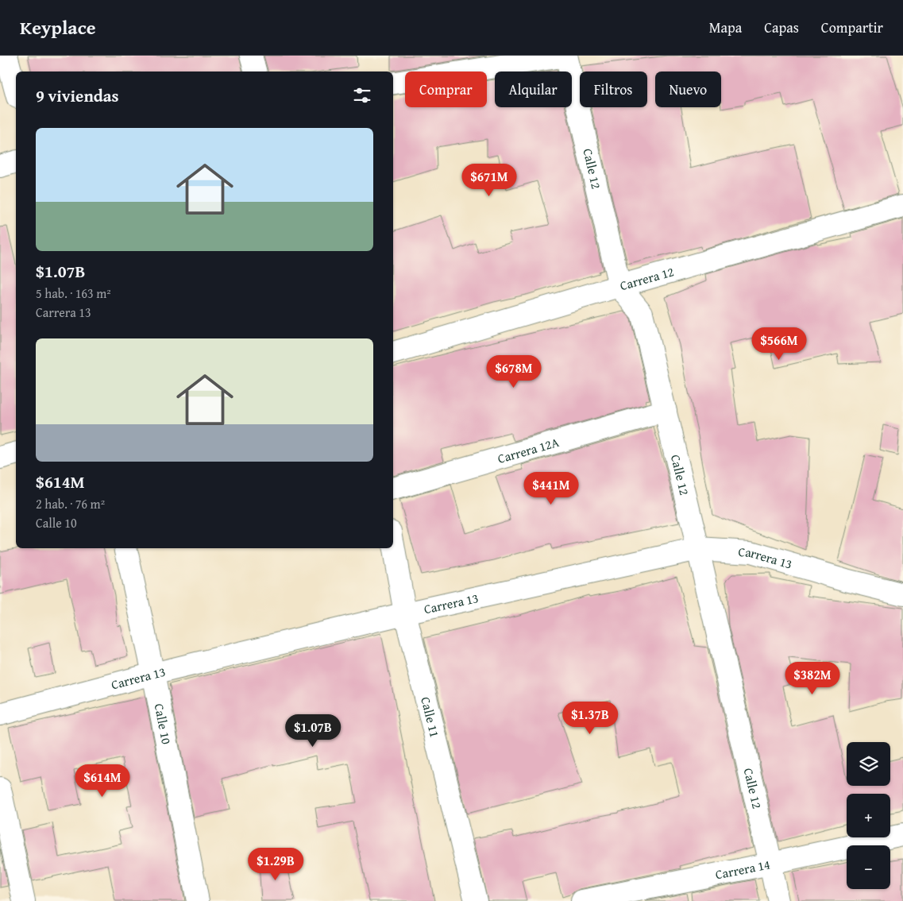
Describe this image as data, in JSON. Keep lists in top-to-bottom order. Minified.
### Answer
{"streets":{"street":["Calle 12","Carrera 12","Carrera 12A","Carrera 13","Calle 11","Calle 10","Carrera 14"]},"crossings":[["Calle 12","Carrera 12"],["Calle 12","Carrera 12A"],["Calle 12","Carrera 13"],["Calle 12","Carrera 14"],["Carrera 13","Calle 11"],["Carrera 13","Calle 10"]],"page":{"header":"Keyplace","nav":["Mapa","Capas","Compartir"],"chip":["Comprar","Alquilar","Filtros","Nuevo"],"heading":"9 viviendas","list":[{"name":"$1.07B","note":"5 hab. · 163 m² · Carrera 13"},{"name":"$614M","note":"2 hab. · 76 m² · Calle 10"}],"price":["$671M","$566M","$678M","$441M","$382M","$1.37B","$1.07B","$614M","$1.29B"],"map_buttons":["+","−"]}}
